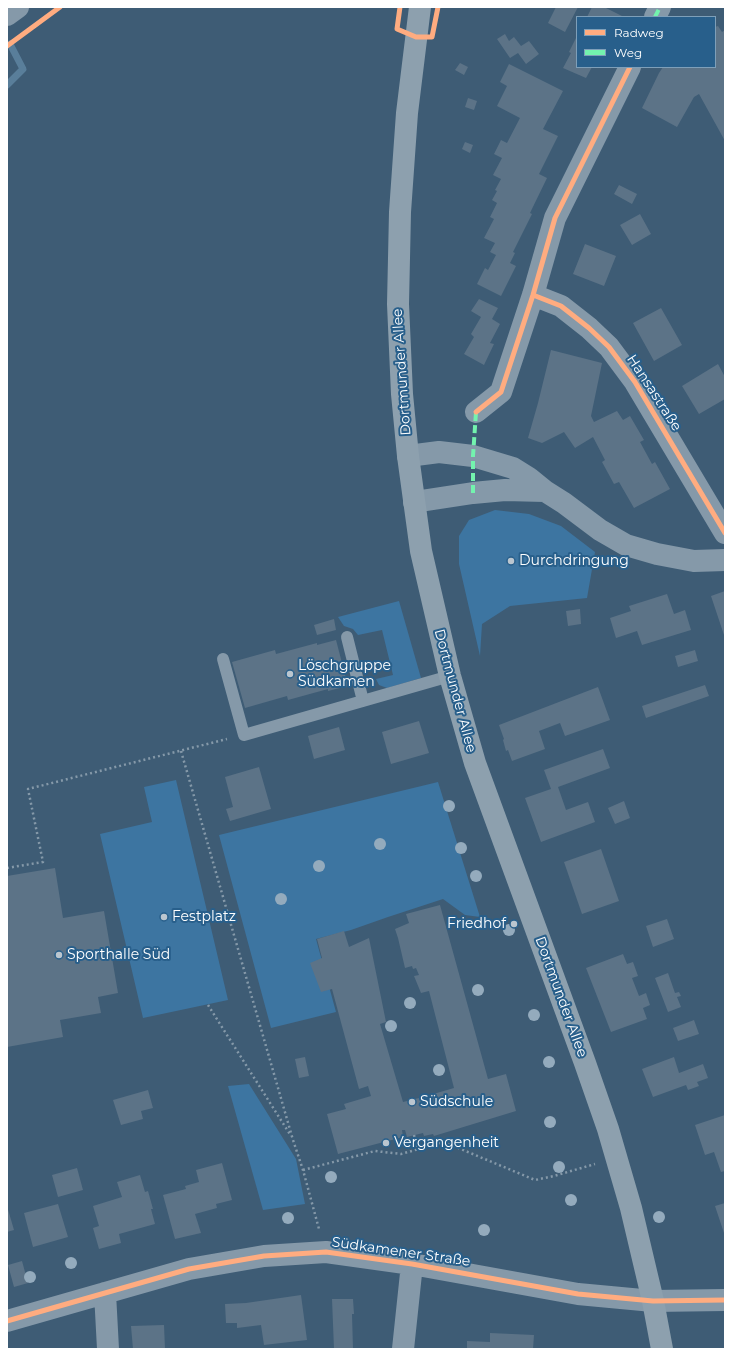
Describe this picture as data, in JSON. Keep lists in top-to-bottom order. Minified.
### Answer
{"streets":{"main road":["Dortmunder Allee"],"street":["Hansastraße","Südkamener Straße"]},"crossings":[["Dortmunder Allee","Südkamener Straße"]],"places":["Durchdringung","Löschgruppe Südkamen","Festplatz","Friedhof","Sporthalle Süd","Südschule","Vergangenheit"],"legend":["Radweg","Weg"]}
